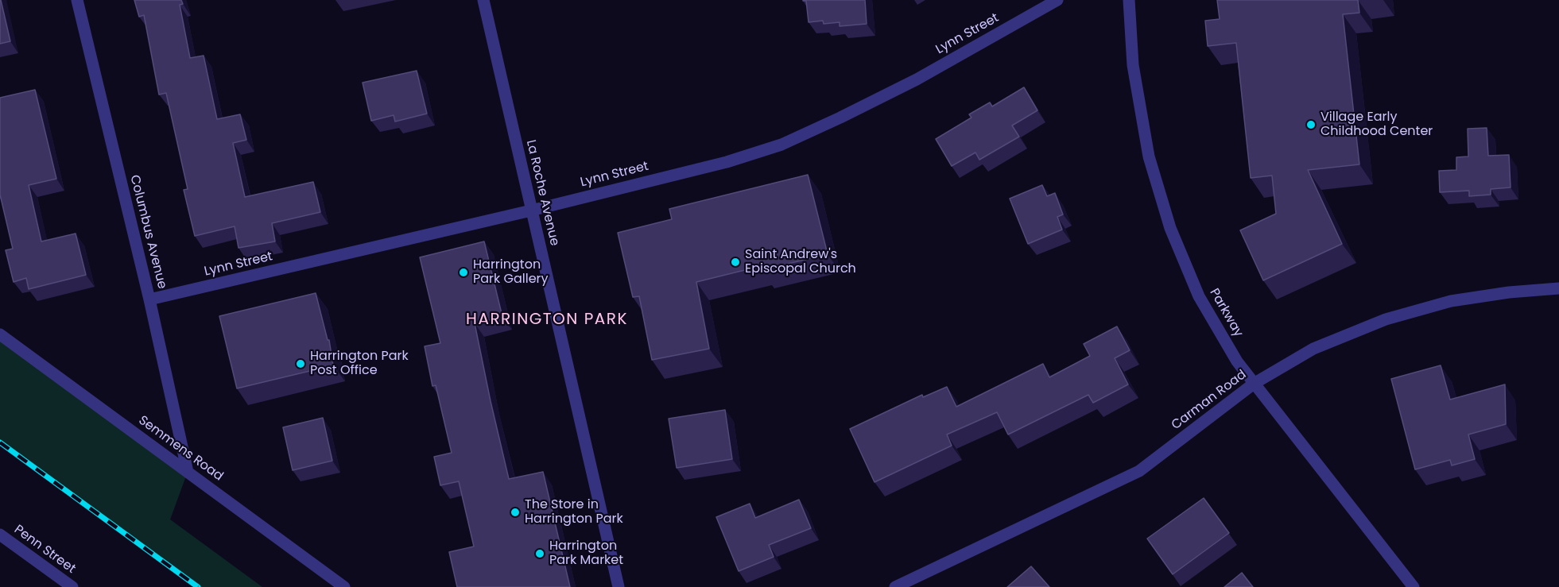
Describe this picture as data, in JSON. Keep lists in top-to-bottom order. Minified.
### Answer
{"streets":{"street":["Lynn Street","La Roche Avenue","Columbus Avenue","Parkway","Carman Road","Semmens Road","Penn Street"]},"crossings":[["Lynn Street","La Roche Avenue"],["Lynn Street","Columbus Avenue"],["Columbus Avenue","Semmens Road"],["Parkway","Carman Road"]],"districts":["HARRINGTON PARK"],"places":["Village Early Childhood Center","Saint Andrew's Episcopal Church","Harrington Park Gallery","Harrington Park Post Office","The Store in Harrington Park","Harrington Park Market"]}
